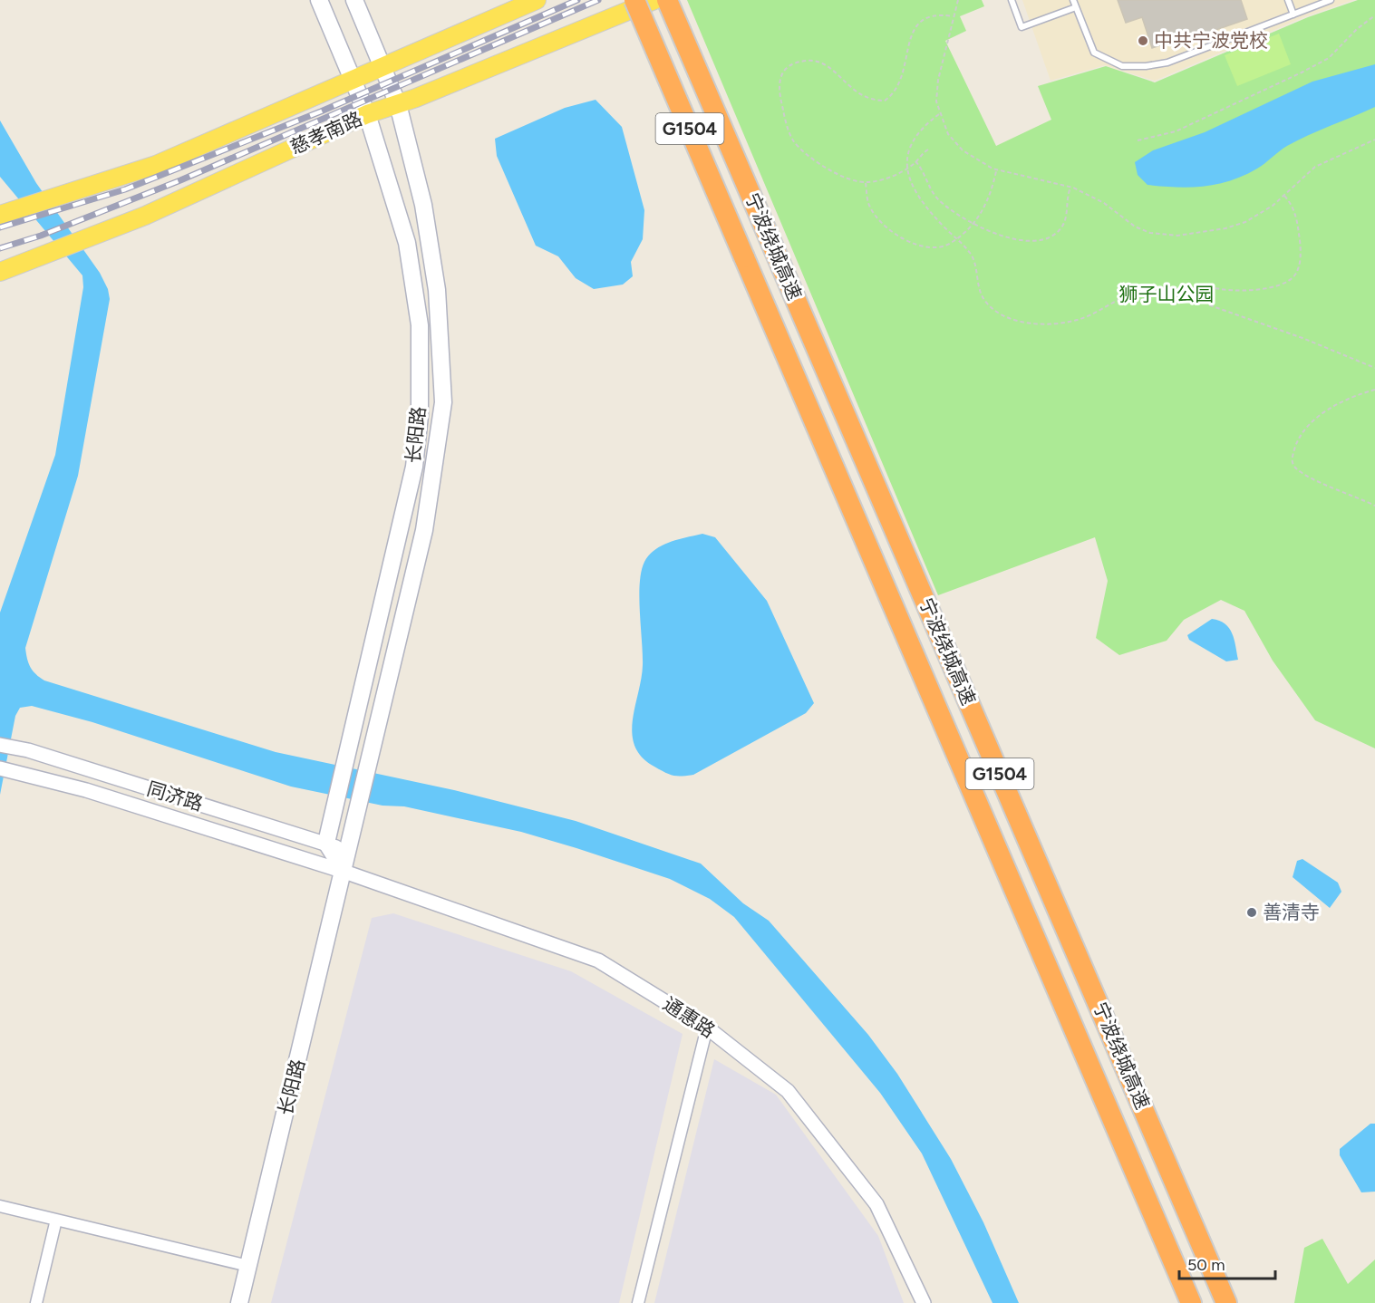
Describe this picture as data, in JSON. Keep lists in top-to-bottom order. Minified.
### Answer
{"streets":{"highway":["G1504","宁波绕城高速"],"main road":["慈孝南路","长阳路"],"street":["同济路","通惠路"]},"crossings":[["慈孝南路","长阳路"],["长阳路","同济路"],["长阳路","通惠路"],["同济路","通惠路"]],"parks":["狮子山公园"],"places":["中共宁波党校","善清寺"],"scale_bar":"50 m"}
